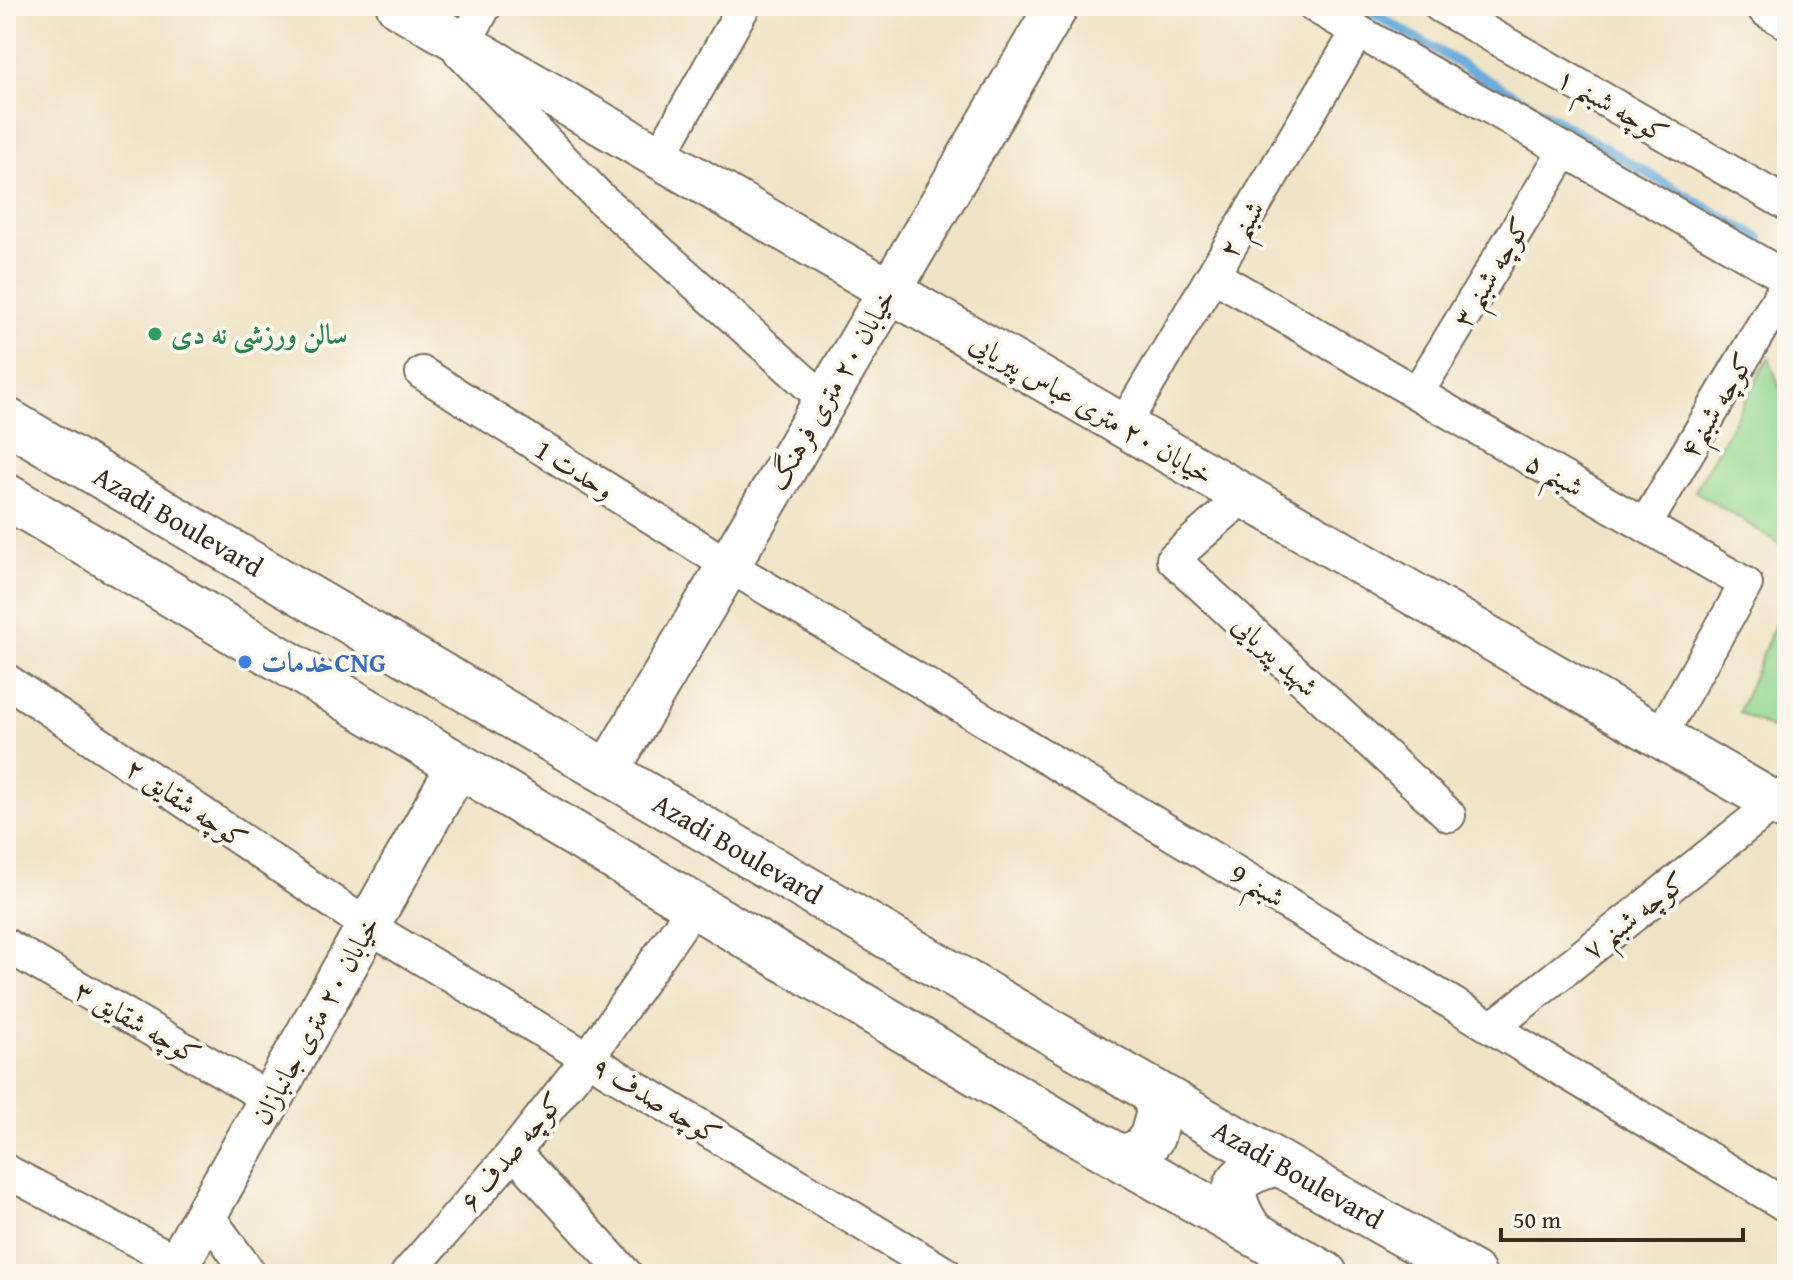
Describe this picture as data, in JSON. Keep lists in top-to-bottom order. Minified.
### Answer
{"streets":{"main road":["Azadi Boulevard"],"street":["کوچه شبنم ۱","شبنم ۲","کوچه شبنم ۳","خیابان ۲۰ متری فرهنگ","کوچه شبنم۴","خیابان ۲۰ متری عباس پیریایی","وحدت 1","شبنم ۵","شهید پیریایی","کوچه شقایق ۲","شبنم 9","کوچه شبنم ۷","خیابان ۲۰ متری جانبازان","کوچه شقایق ۳","کوچه صدف ۹","کوچه صدف ۶"]},"crossings":[["شبنم ۲","خیابان ۲۰ متری عباس پیریایی"],["شبنم ۲","شبنم ۵"],["کوچه شبنم ۳","شبنم ۵"],["خیابان ۲۰ متری فرهنگ","خیابان ۲۰ متری عباس پیریایی"],["خیابان ۲۰ متری فرهنگ","وحدت 1"],["خیابان ۲۰ متری فرهنگ","Azadi Boulevard"],["خیابان ۲۰ متری فرهنگ","شبنم 9"],["کوچه شبنم۴","شبنم ۵"],["خیابان ۲۰ متری عباس پیریایی","شبنم ۵"],["خیابان ۲۰ متری عباس پیریایی","شهید پیریایی"],["خیابان ۲۰ متری عباس پیریایی","کوچه شبنم ۷"],["وحدت 1","شبنم 9"],["کوچه شقایق ۲","خیابان ۲۰ متری جانبازان"],["کوچه شقایق ۲","کوچه صدف ۹"],["شبنم 9","کوچه شبنم ۷"],["خیابان ۲۰ متری جانبازان","کوچه شقایق ۳"],["خیابان ۲۰ متری جانبازان","کوچه صدف ۹"],["کوچه صدف ۹","کوچه صدف ۶"]],"places":["سالن ورزشی نه دی","خدماتCNG"],"scale_bar":"50 m"}
